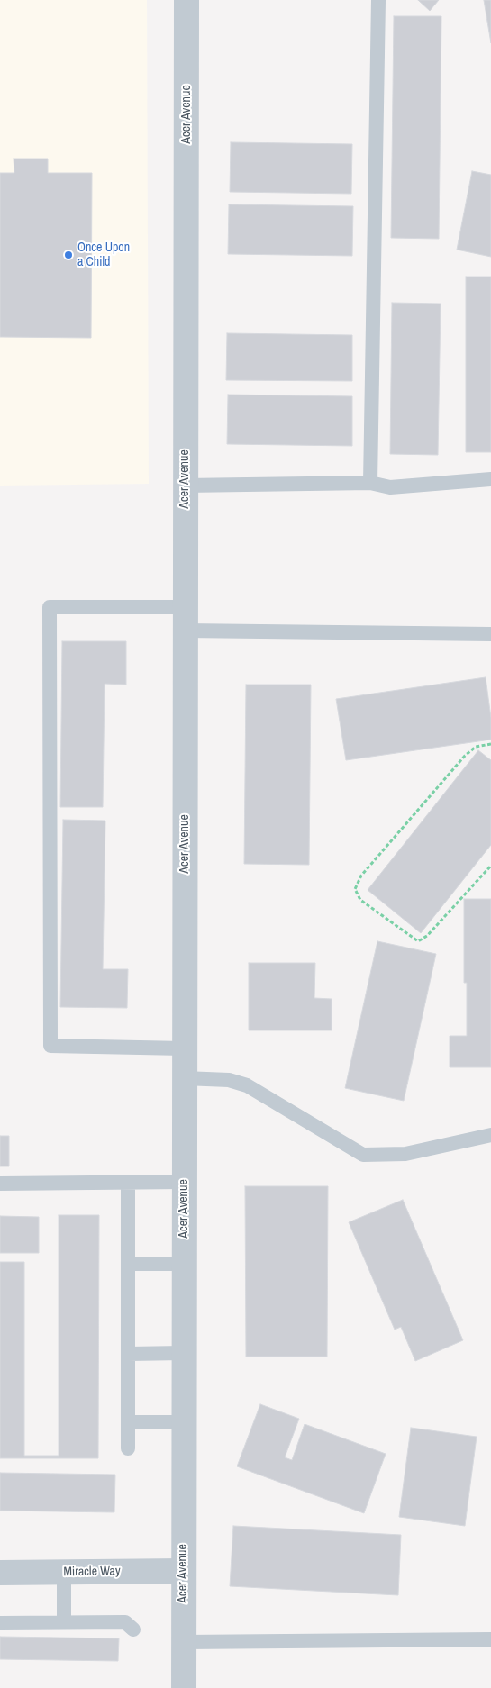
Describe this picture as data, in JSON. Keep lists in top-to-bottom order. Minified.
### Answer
{"streets":{"street":["Acer Avenue","Miracle Way"]},"crossings":[["Acer Avenue","Miracle Way"]],"places":["Once Upon a Child"]}
